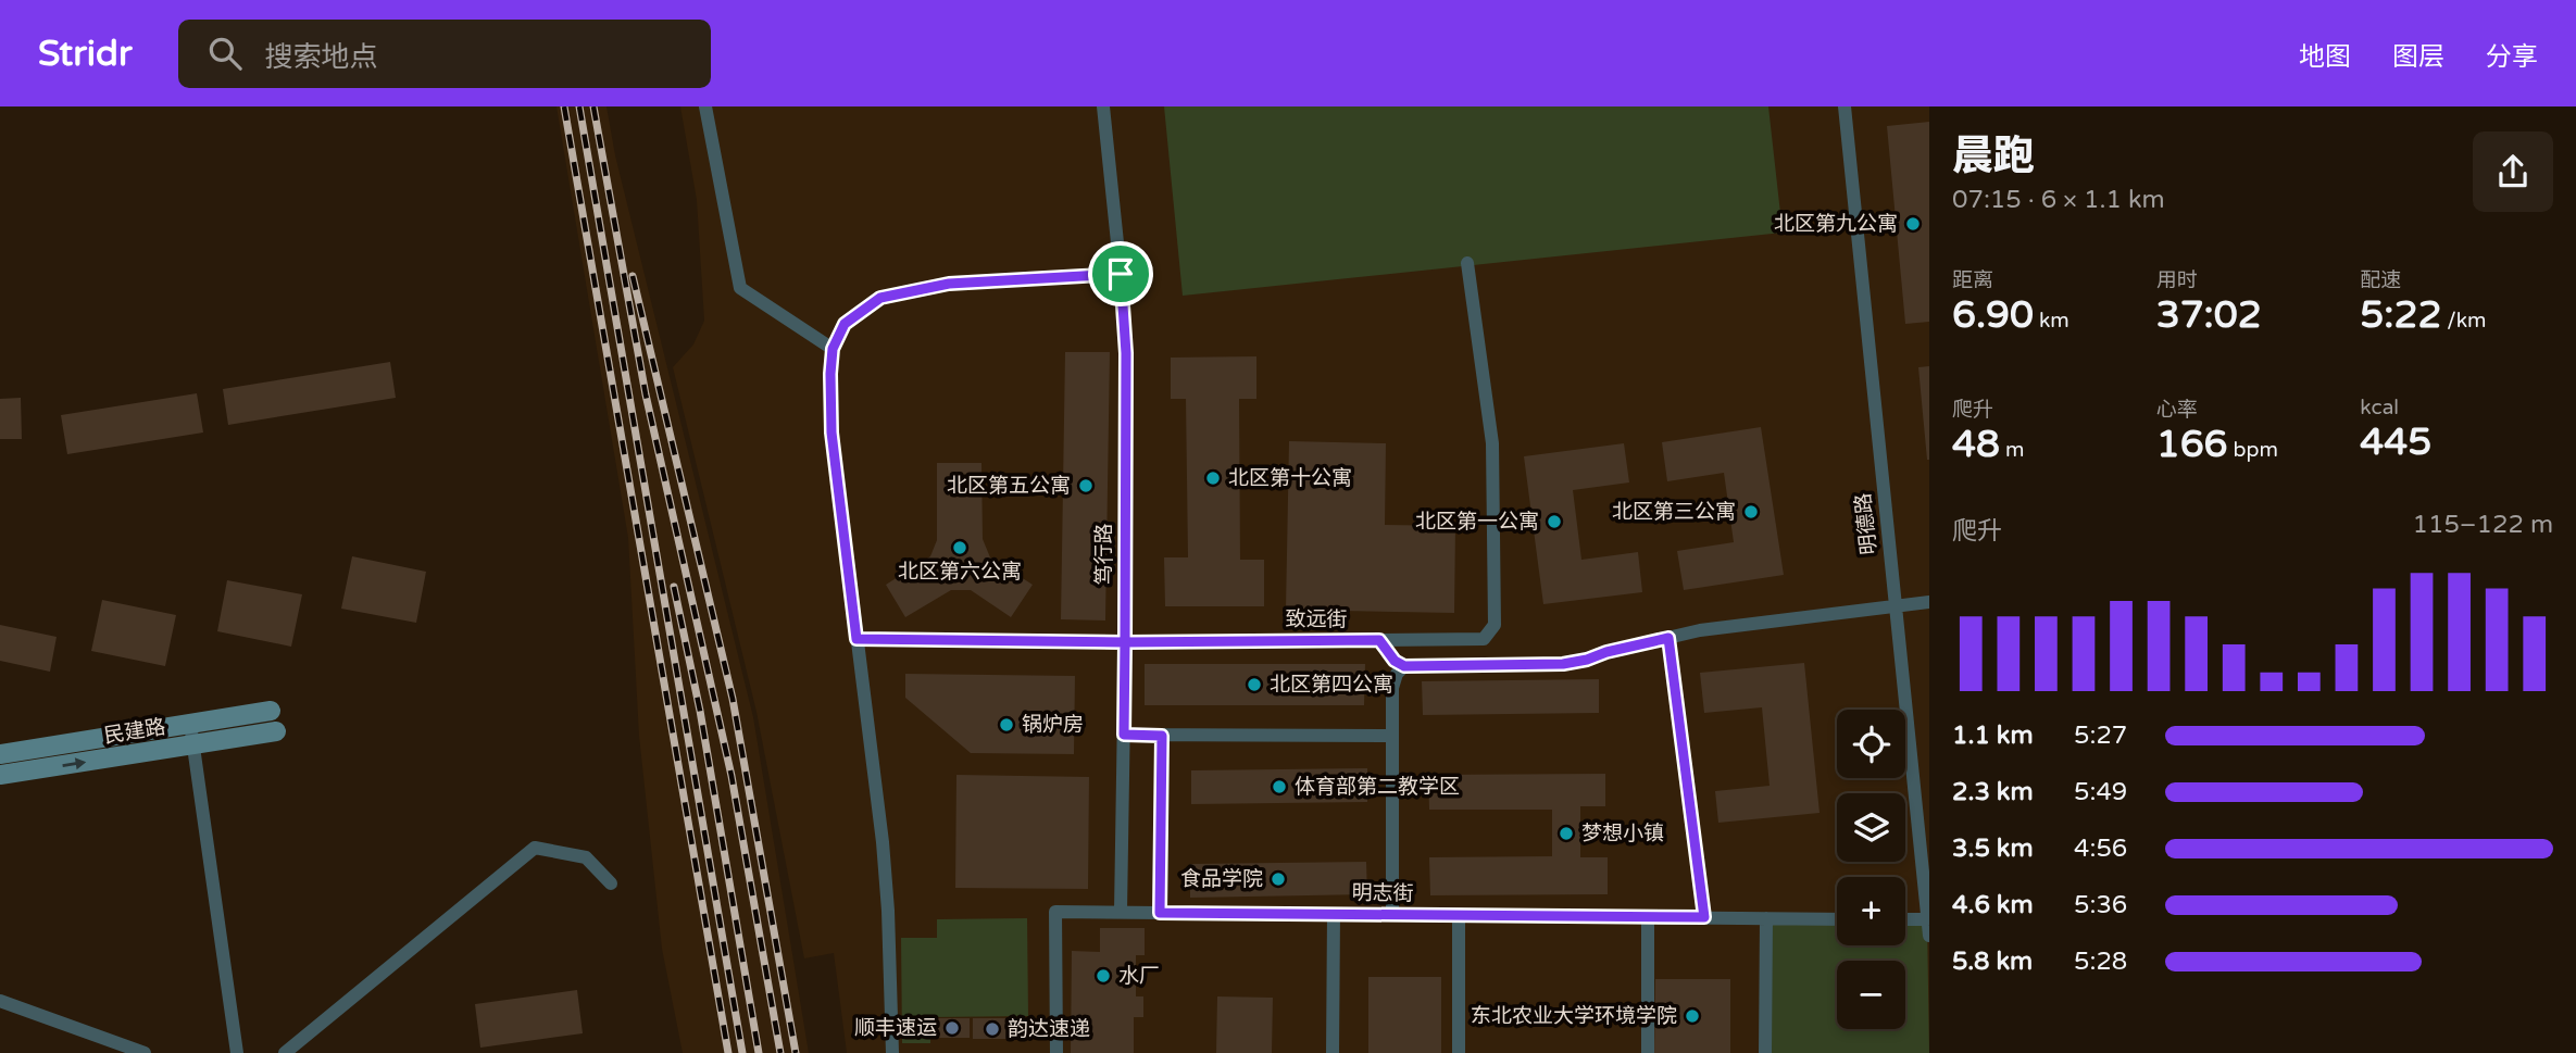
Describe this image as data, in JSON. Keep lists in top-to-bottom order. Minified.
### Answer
{"streets":{"street":["明德路","笃行路","致远街","民建路","明志街"]},"crossings":[["笃行路","致远街"],["笃行路","明志街"]],"places":["北区第九公寓","北区第十公寓","北区第五公寓","北区第三公寓","北区第一公寓","北区第六公寓","北区第四公寓","锅炉房","体育部第二教学区","梦想小镇","食品学院","水厂","东北农业大学环境学院","顺丰速运","韵达速递"],"page":{"header":"Stridr","search":"搜索地点","nav":["地图","图层","分享"],"heading":["晨跑","07:15 · 6 × 1.1 km"],"stats":[["距离","6.90 km"],["用时","37:02"],["配速","5:22 /km"],["爬升","48 m"],["心率","166 bpm"],["kcal","445"]],"chart":["爬升","115–122 m"],"list":[{"name":"1.1 km","note":"5:27"},{"name":"2.3 km","note":"5:49"},{"name":"3.5 km","note":"4:56"},{"name":"4.6 km","note":"5:36"},{"name":"5.8 km","note":"5:28"}],"map_buttons":["+","−"]}}
